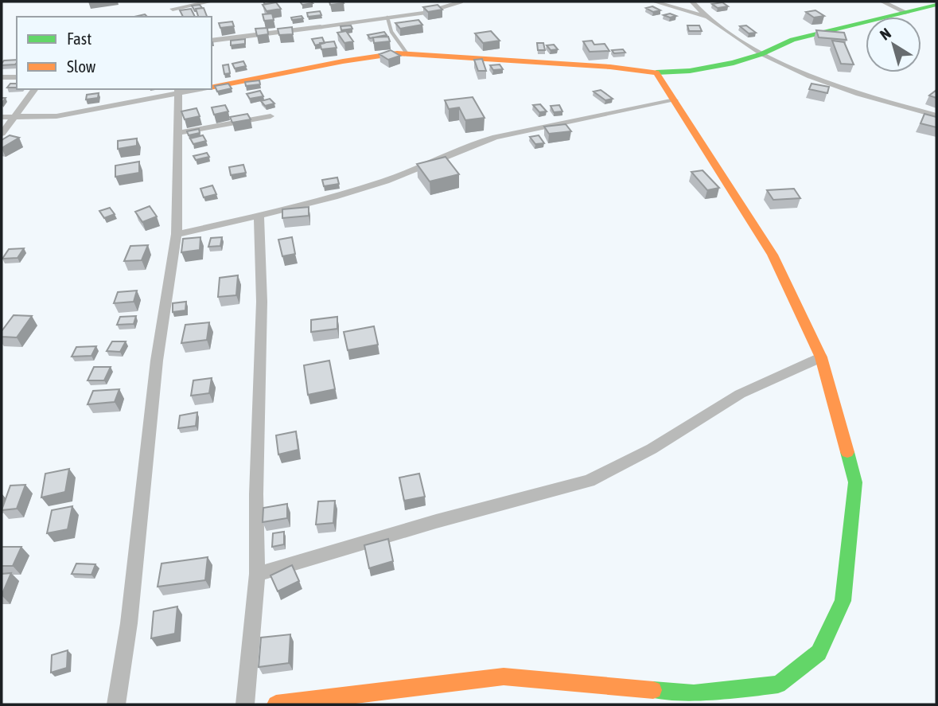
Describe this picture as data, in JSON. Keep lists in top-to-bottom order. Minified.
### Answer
{"legend":["Fast","Slow"],"north":"top left"}
